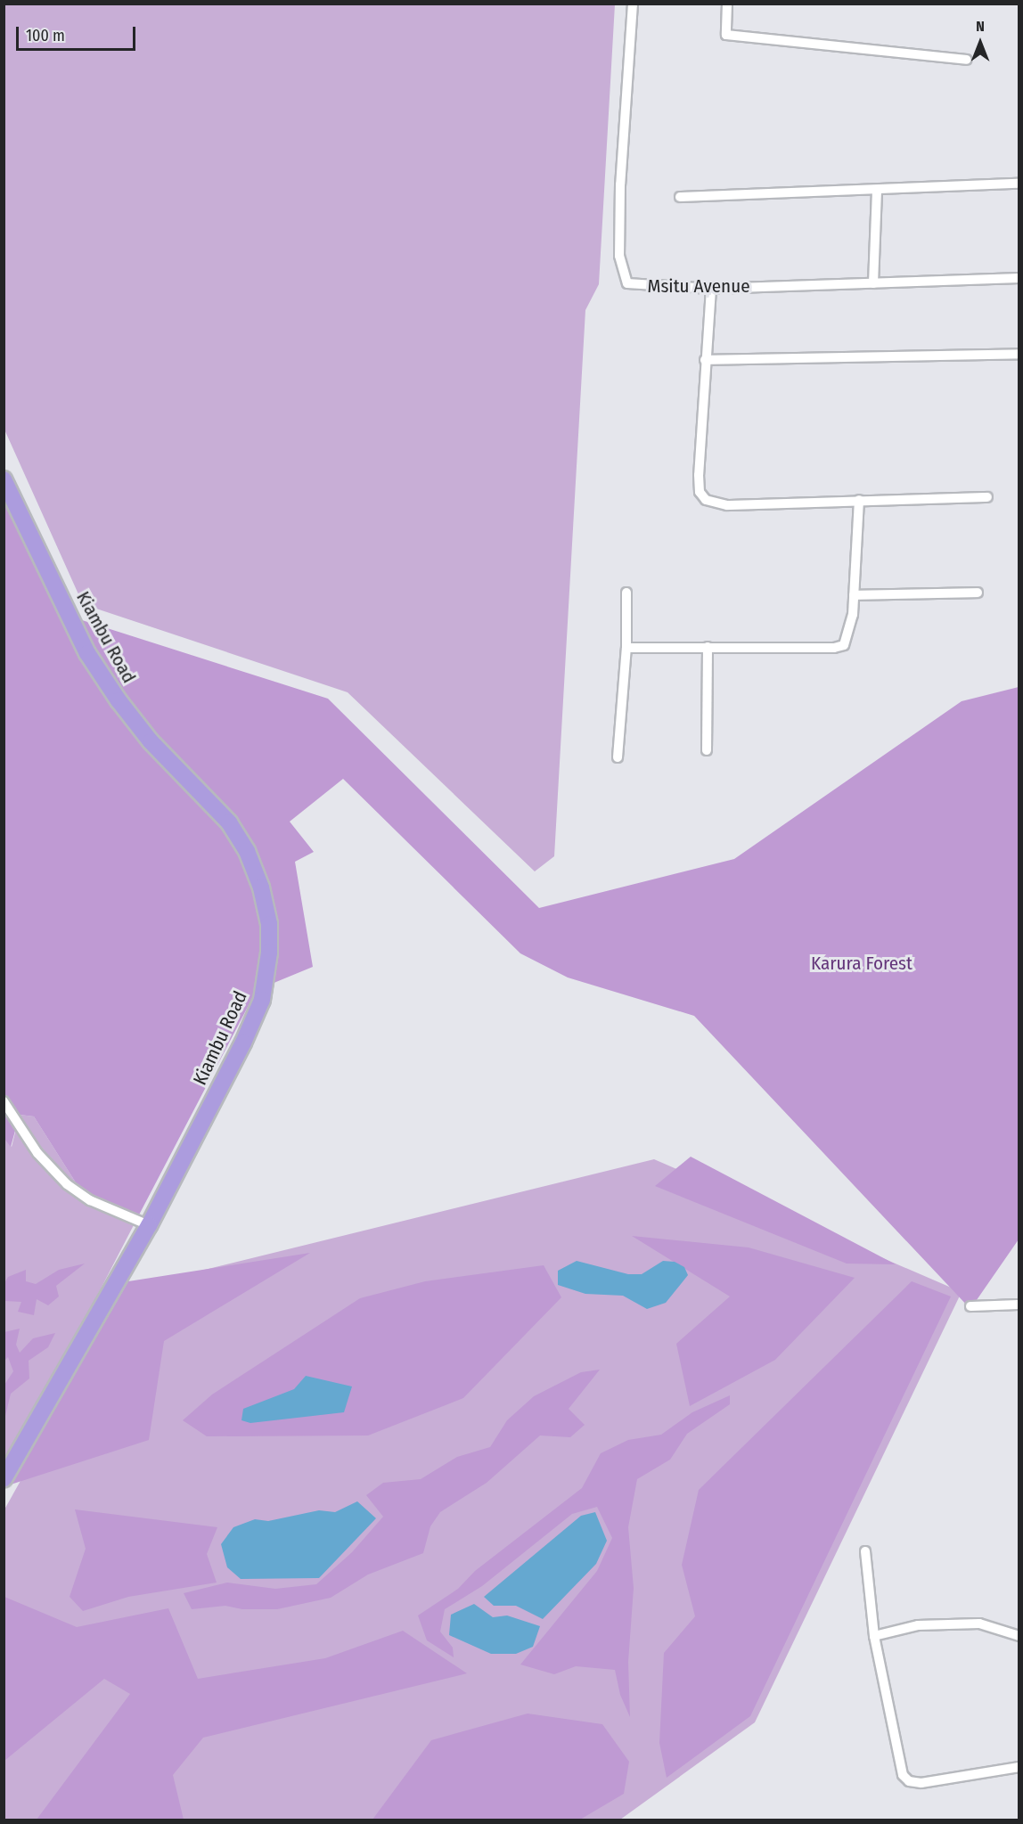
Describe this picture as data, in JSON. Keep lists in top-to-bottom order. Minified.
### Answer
{"streets":{"highway":["Kiambu Road"],"street":["Msitu Avenue"]},"parks":["Karura Forest"],"scale_bar":"100 m","north":"top"}
